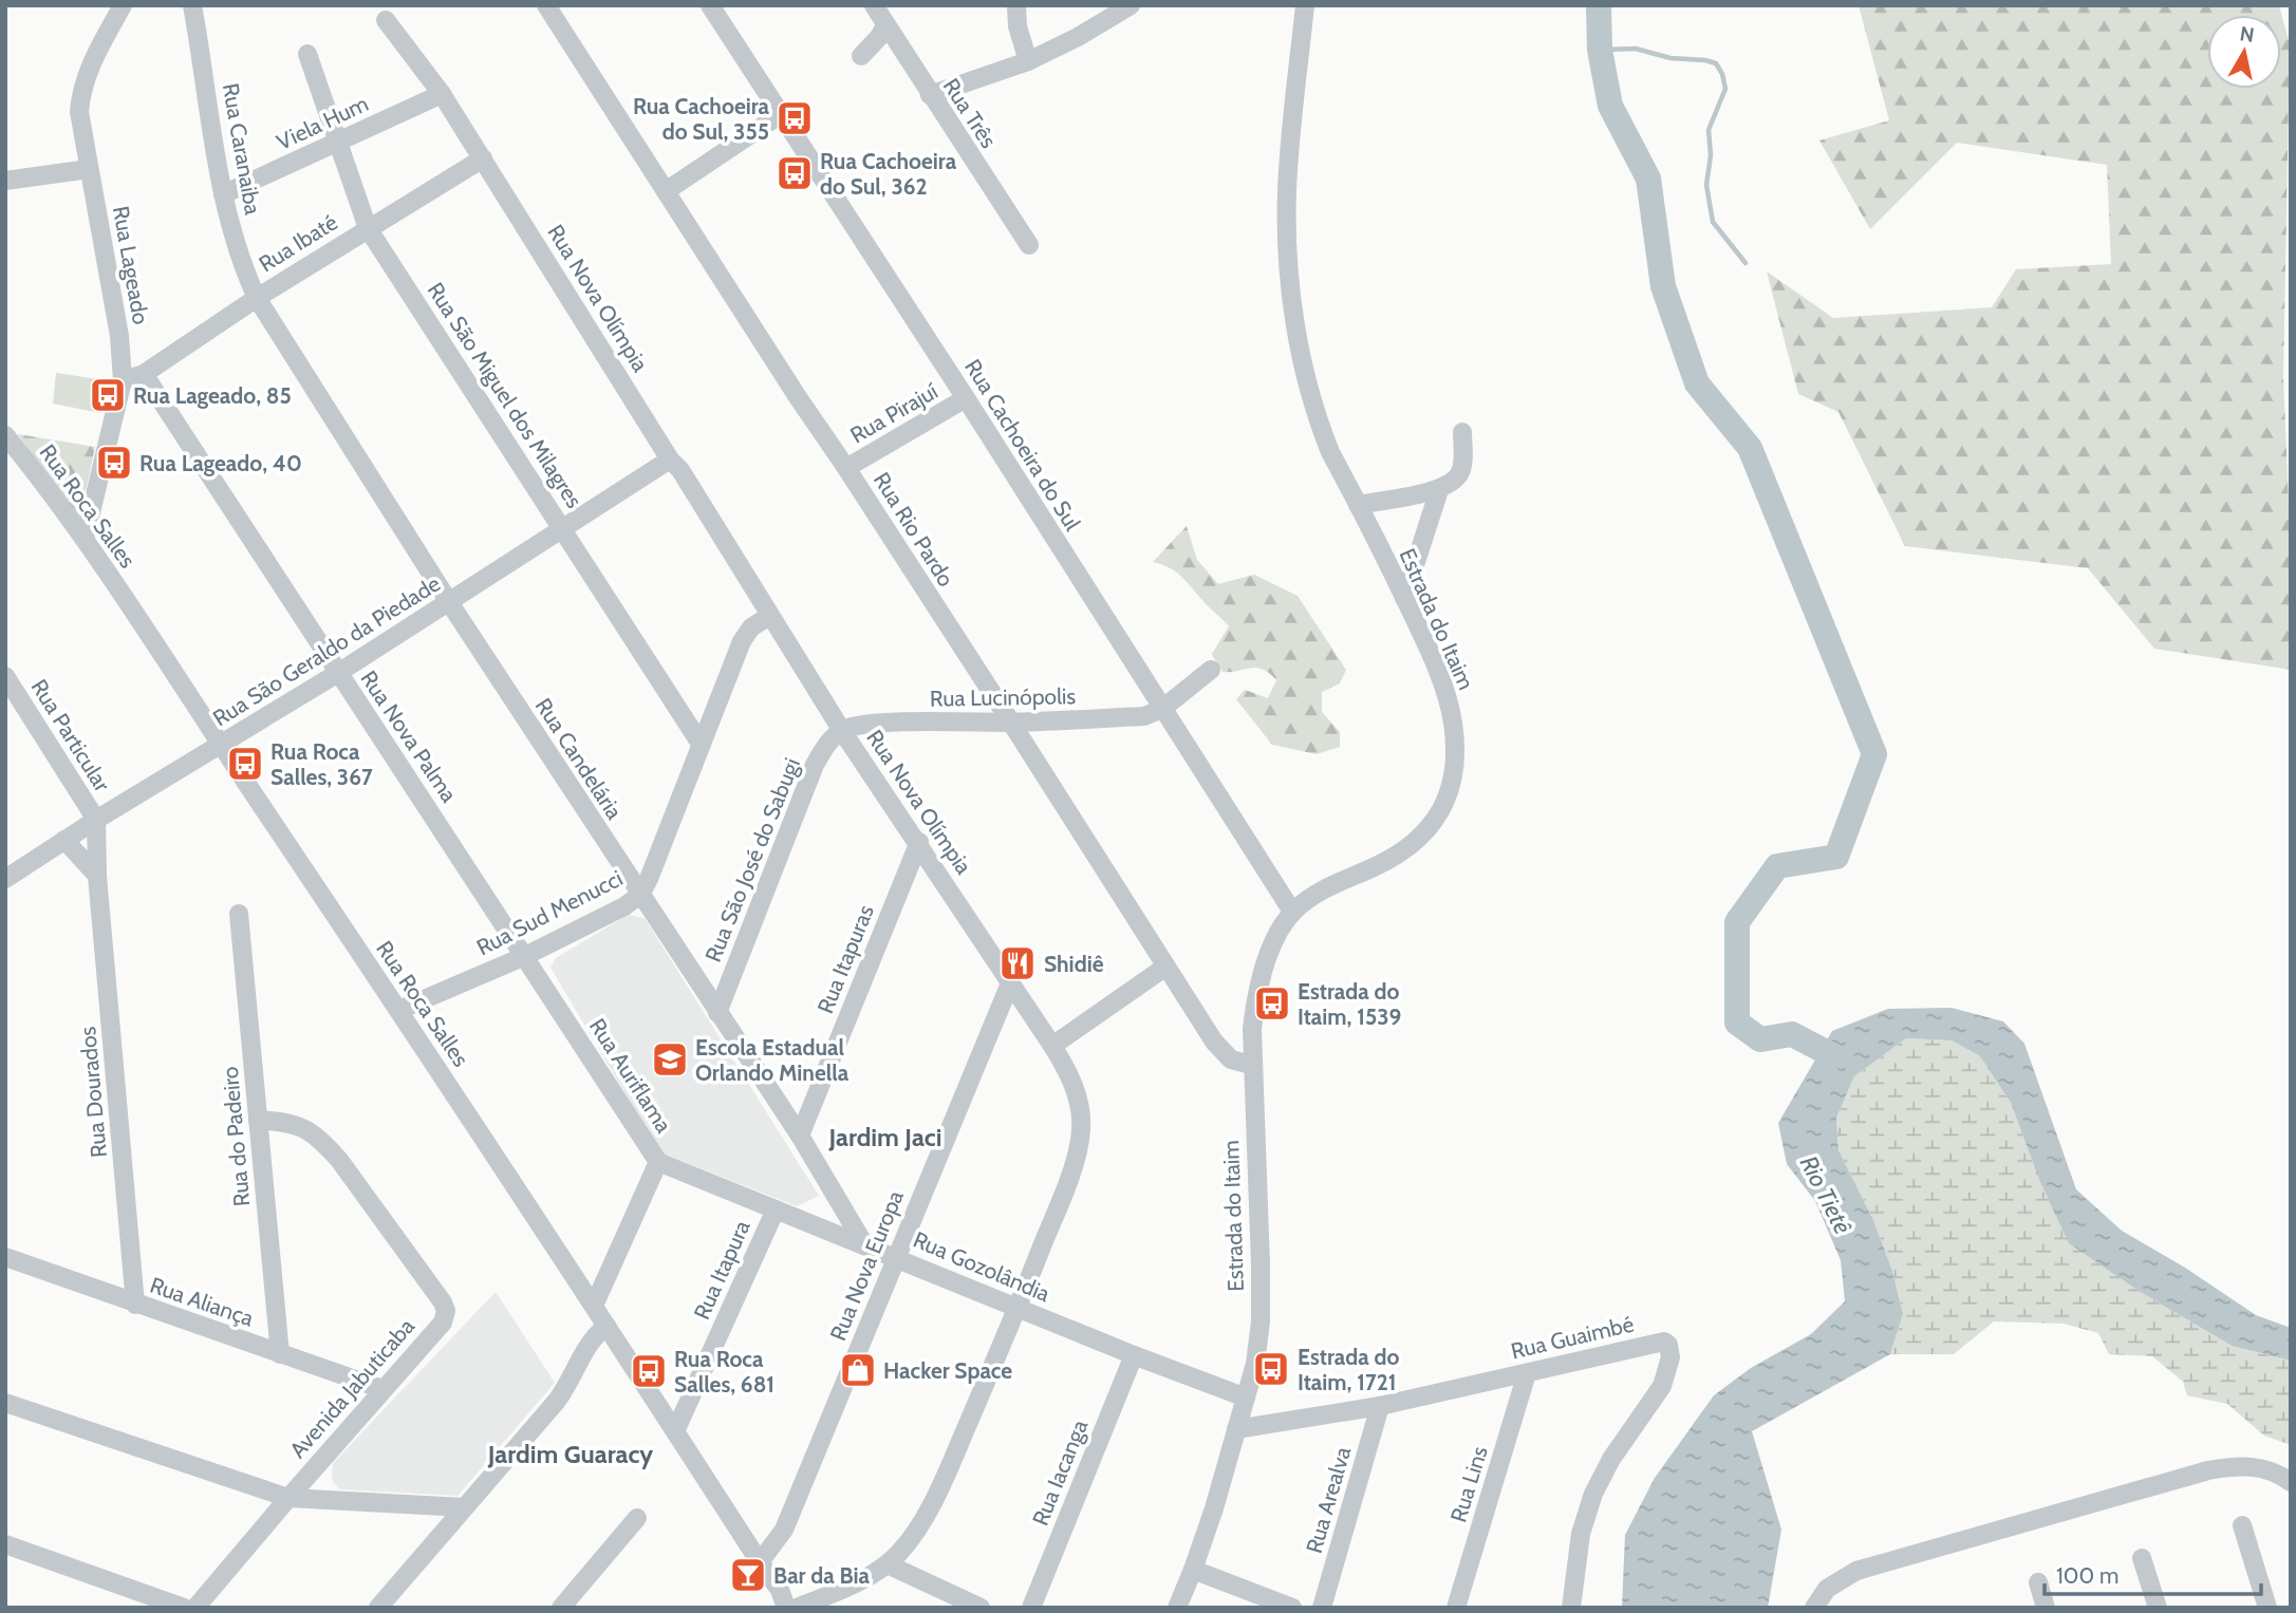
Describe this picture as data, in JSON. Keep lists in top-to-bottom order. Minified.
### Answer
{"streets":{"street":["Rua Três","Viela Hum","Rua Caranaiba","Rua Ibaté","Rua Lageado","Rua Nova Olímpia","Rua São Miguel dos Milagres","Rua Pirajuí","Rua Cachoeira do Sul","Rua Roca Salles","Rua Rio Pardo","Estrada do Itaim","Rua São Geraldo da Piedade","Rua Lucinópolis","Rua Particular","Rua Nova Palma","Rua Candelária","Rua São José do Sabugi","Rua Sud Menucci","Rua Itapuras","Rua Auriflama","Rua Dourados","Rua do Padeiro","Rua Nova Europa","Rua Gozolândia","Rua Itapura","Rua Aliança","Rua Guaimbé","Avenida Jabuticaba","Rua Iacanga","Rua Lins","Rua Arealva"]},"crossings":[["Viela Hum","Rua Caranaiba"],["Viela Hum","Rua Nova Olímpia"],["Viela Hum","Rua São Miguel dos Milagres"],["Rua Caranaiba","Rua Ibaté"],["Rua Caranaiba","Rua Candelária"],["Rua Ibaté","Rua Nova Olímpia"],["Rua Ibaté","Rua São Miguel dos Milagres"],["Rua Ibaté","Rua Nova Palma"],["Rua Ibaté","Rua Candelária"],["Rua Lageado","Rua Roca Salles"],["Rua Nova Olímpia","Rua São Geraldo da Piedade"],["Rua Nova Olímpia","Rua Lucinópolis"],["Rua Nova Olímpia","Rua São José do Sabugi"],["Rua Nova Olímpia","Rua Sud Menucci"],["Rua Nova Olímpia","Rua Itapuras"],["Rua Nova Olímpia","Rua Nova Europa"],["Rua Nova Olímpia","Rua Gozolândia"],["Rua São Miguel dos Milagres","Rua São Geraldo da Piedade"],["Rua São Miguel dos Milagres","Rua Sud Menucci"],["Rua Pirajuí","Rua Cachoeira do Sul"],["Rua Pirajuí","Rua Rio Pardo"],["Rua Cachoeira do Sul","Estrada do Itaim"],["Rua Cachoeira do Sul","Rua Lucinópolis"],["Rua Roca Salles","Rua São Geraldo da Piedade"],["Rua Roca Salles","Rua Sud Menucci"],["Rua Roca Salles","Rua Auriflama"],["Rua Roca Salles","Rua Nova Europa"],["Rua Roca Salles","Rua Itapura"],["Rua Rio Pardo","Estrada do Itaim"],["Rua Rio Pardo","Rua Lucinópolis"],["Estrada do Itaim","Rua Gozolândia"],["Estrada do Itaim","Rua Guaimbé"],["Rua São Geraldo da Piedade","Rua Particular"],["Rua São Geraldo da Piedade","Rua Nova Palma"],["Rua São Geraldo da Piedade","Rua Candelária"],["Rua São Geraldo da Piedade","Rua Dourados"],["Rua Lucinópolis","Rua São José do Sabugi"],["Rua Particular","Rua Dourados"],["Rua Nova Palma","Rua Sud Menucci"],["Rua Nova Palma","Rua Auriflama"],["Rua Candelária","Rua São José do Sabugi"],["Rua Candelária","Rua Sud Menucci"],["Rua Candelária","Rua Itapuras"],["Rua Candelária","Rua Gozolândia"],["Rua Sud Menucci","Rua Auriflama"],["Rua Auriflama","Rua Gozolândia"],["Rua Dourados","Rua Aliança"],["Rua do Padeiro","Rua Aliança"],["Rua do Padeiro","Avenida Jabuticaba"],["Rua Nova Europa","Rua Gozolândia"],["Rua Gozolândia","Rua Itapura"],["Rua Gozolândia","Rua Iacanga"],["Rua Aliança","Avenida Jabuticaba"],["Rua Guaimbé","Rua Lins"],["Rua Guaimbé","Rua Arealva"]],"districts":["Jardim Jaci","Jardim Guaracy"],"water":["Rio Tietê"],"places":{"bus stop":["Rua Cachoeira do Sul, 355","Rua Cachoeira do Sul, 362","Rua Lageado, 85","Rua Lageado, 40","Rua Roca Salles, 367","Estrada do Itaim, 1539","Estrada do Itaim, 1721","Rua Roca Salles, 681"],"restaurant":["Shidiê"],"school or university":["Escola Estadual Orlando Minella"],"shop":["Hacker Space"],"bar":["Bar da Bia"]},"scale_bar":"100 m","north":"top"}
